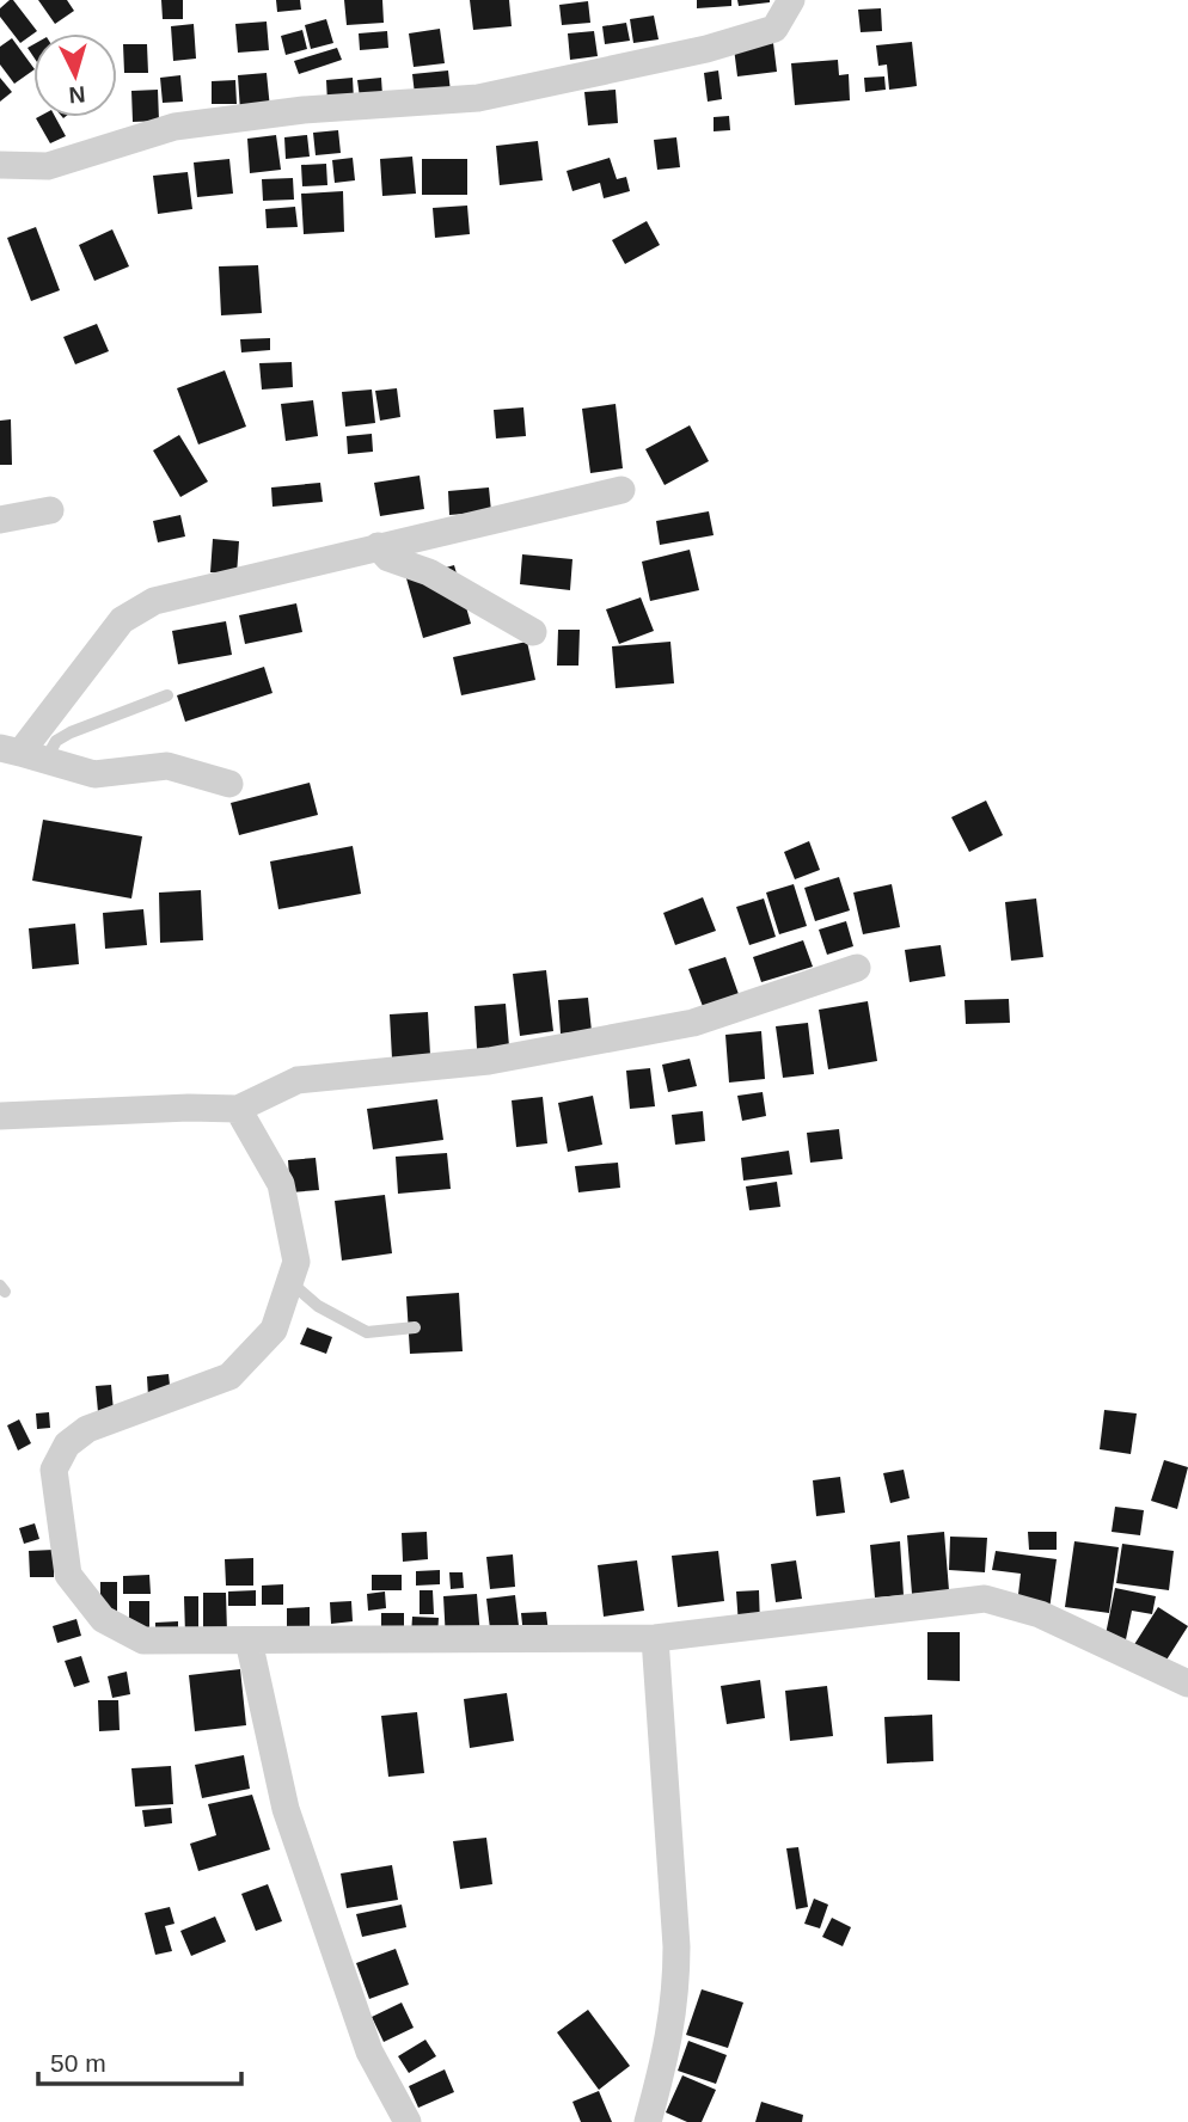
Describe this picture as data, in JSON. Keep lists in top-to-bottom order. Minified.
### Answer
{"scale_bar":"50 m","north":"bottom"}
